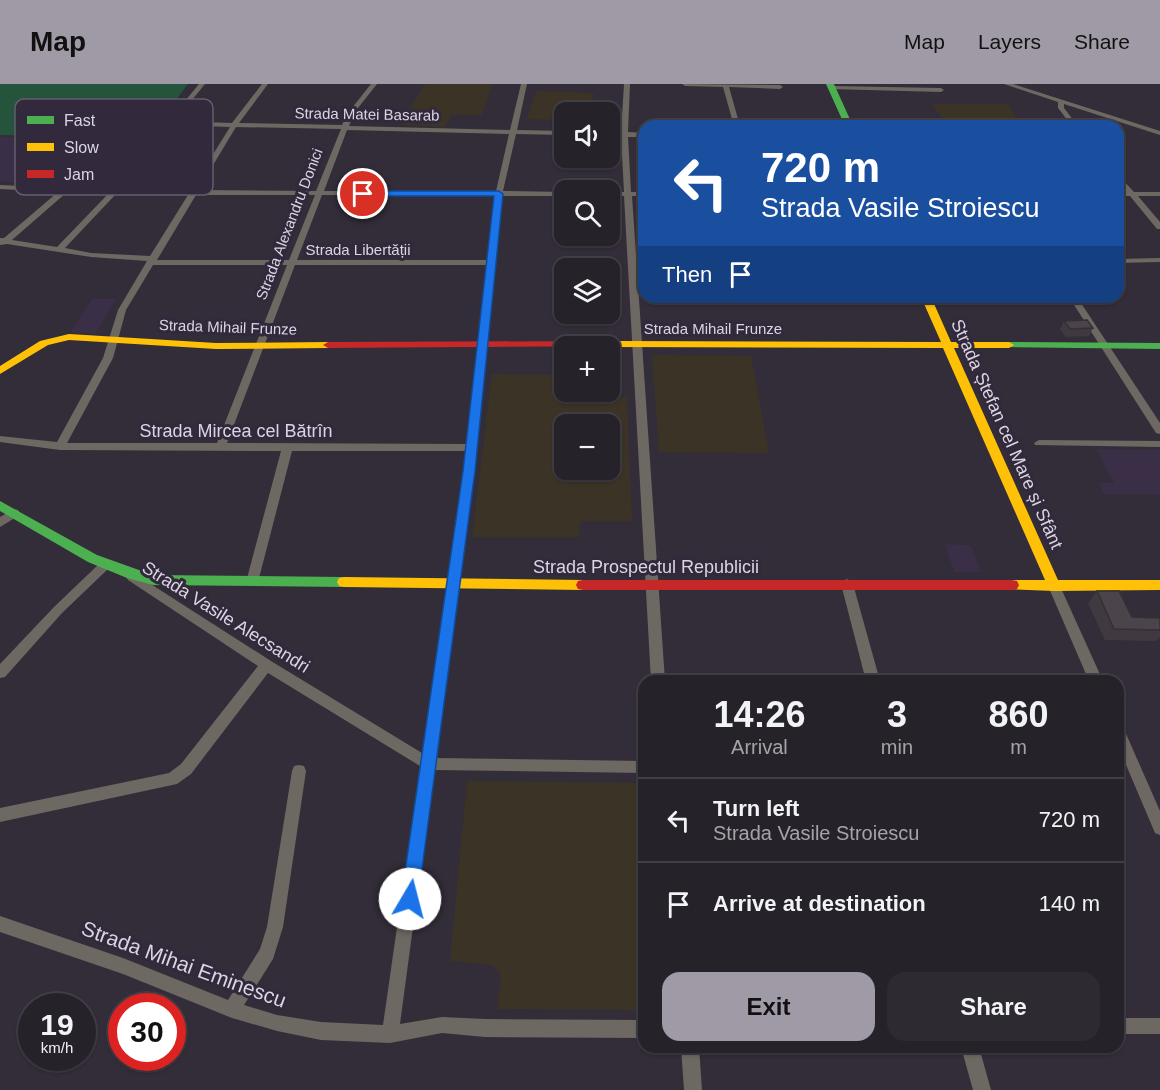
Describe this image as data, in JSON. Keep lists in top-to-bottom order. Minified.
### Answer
{"streets":{"main road":["Strada Mihail Frunze","Strada Ștefan cel Mare și Sfânt","Strada Prospectul Republicii","Strada Vasile Alecsandri"],"street":["Strada Matei Basarab","Strada Alexandru Donici","Strada Libertății","Strada Mircea cel Bătrîn","Strada Mihai Eminescu"]},"crossings":[["Strada Matei Basarab","Strada Alexandru Donici"],["Strada Alexandru Donici","Strada Libertății"],["Strada Alexandru Donici","Strada Mihail Frunze"],["Strada Alexandru Donici","Strada Mircea cel Bătrîn"],["Strada Mihail Frunze","Strada Ștefan cel Mare și Sfânt"],["Strada Ștefan cel Mare și Sfânt","Strada Prospectul Republicii"],["Strada Prospectul Republicii","Strada Vasile Alecsandri"]],"legend":["Fast","Slow","Jam"],"page":{"header":"Map","nav":["Map","Layers","Share"],"map_buttons":["+","−"],"turn":["720 m","Strada Vasile Stroiescu"],"then":"Then","eta":["14:26","Arrival","3","min","860","m"],"list":[{"name":"Turn left","note":"Strada Vasile Stroiescu","value":"720 m"},{"name":"Arrive at destination","value":"140 m"}],"buttons":["Exit","Share"],"speed":"19 km/h","limit":"30"}}
